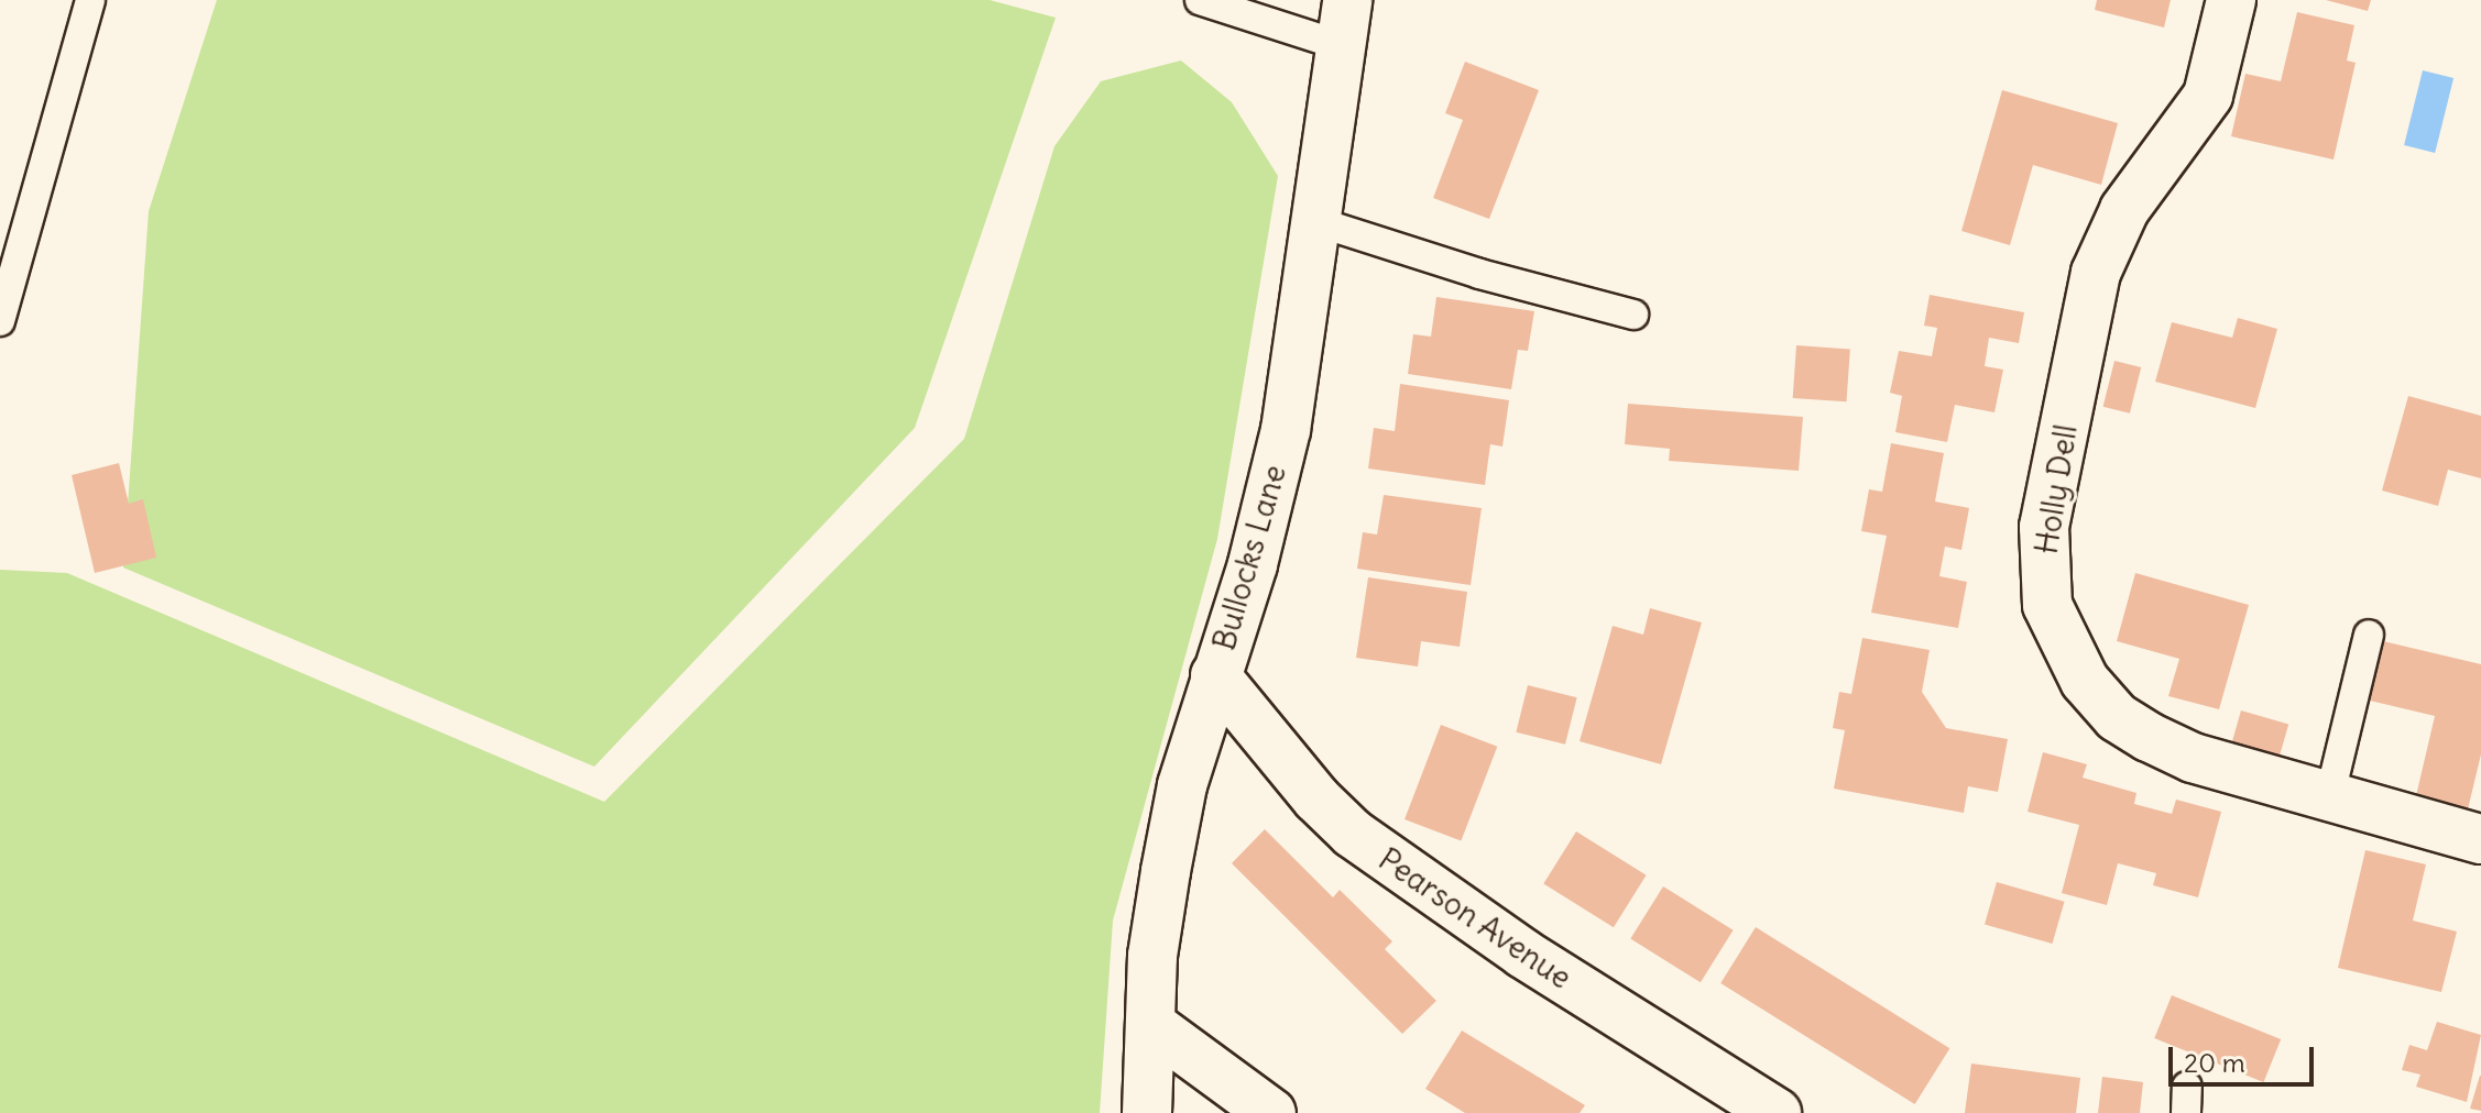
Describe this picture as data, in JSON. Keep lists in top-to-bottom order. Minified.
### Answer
{"streets":{"street":["Holly Dell","Bullocks Lane","Pearson Avenue"]},"crossings":[["Bullocks Lane","Pearson Avenue"]],"scale_bar":"20 m"}
